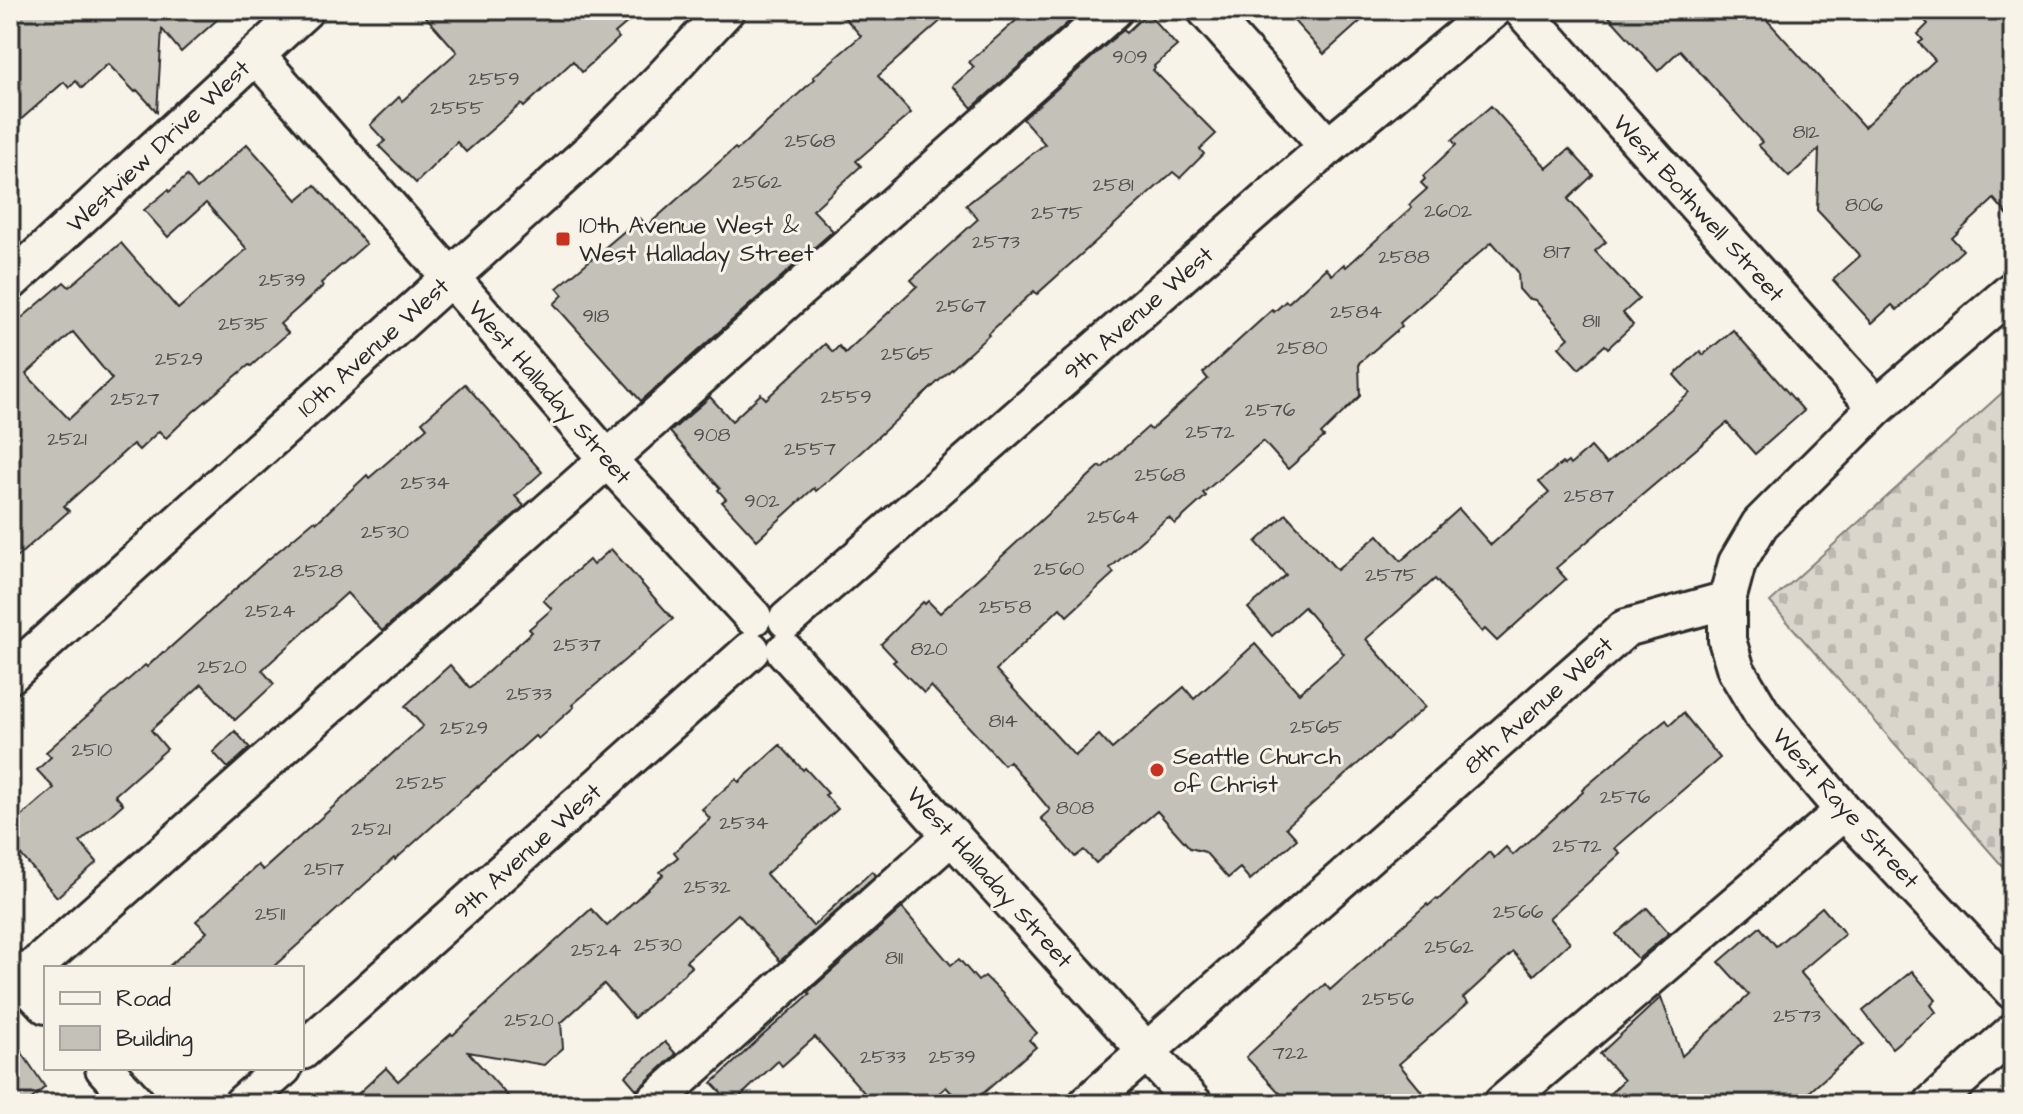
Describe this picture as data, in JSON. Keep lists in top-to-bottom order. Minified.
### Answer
{"streets":{"street":["Westview Drive West","West Bothwell Street","9th Avenue West","10th Avenue West","West Halladay Street","8th Avenue West","West Raye Street"]},"crossings":[["Westview Drive West","West Halladay Street"],["9th Avenue West","West Halladay Street"],["10th Avenue West","West Halladay Street"],["West Halladay Street","8th Avenue West"],["8th Avenue West","West Raye Street"]],"places":{"transit":["10th Avenue West & West Halladay Street"],"other":["Seattle Church of Christ"]},"house_numbers":["909","2559","2555","812","2568","2562","2581","806","2602","2575","2573","817","2588","2539","2567","2584","918","811","2535","2580","2565","2529","2559","2527","2576","2572","908","2521","2557","2568","2534","2587","902","2564","2530","2560","2528","2575","2558","2524","2537","820","2520","2533","814","2565","2529","2510","2525","2576","808","2534","2521","2572","2517","2532","2566","2511","2530","2562","2524","811","2556","2573","2520","722","2533","2539"],"legend":["Road","Building"]}
